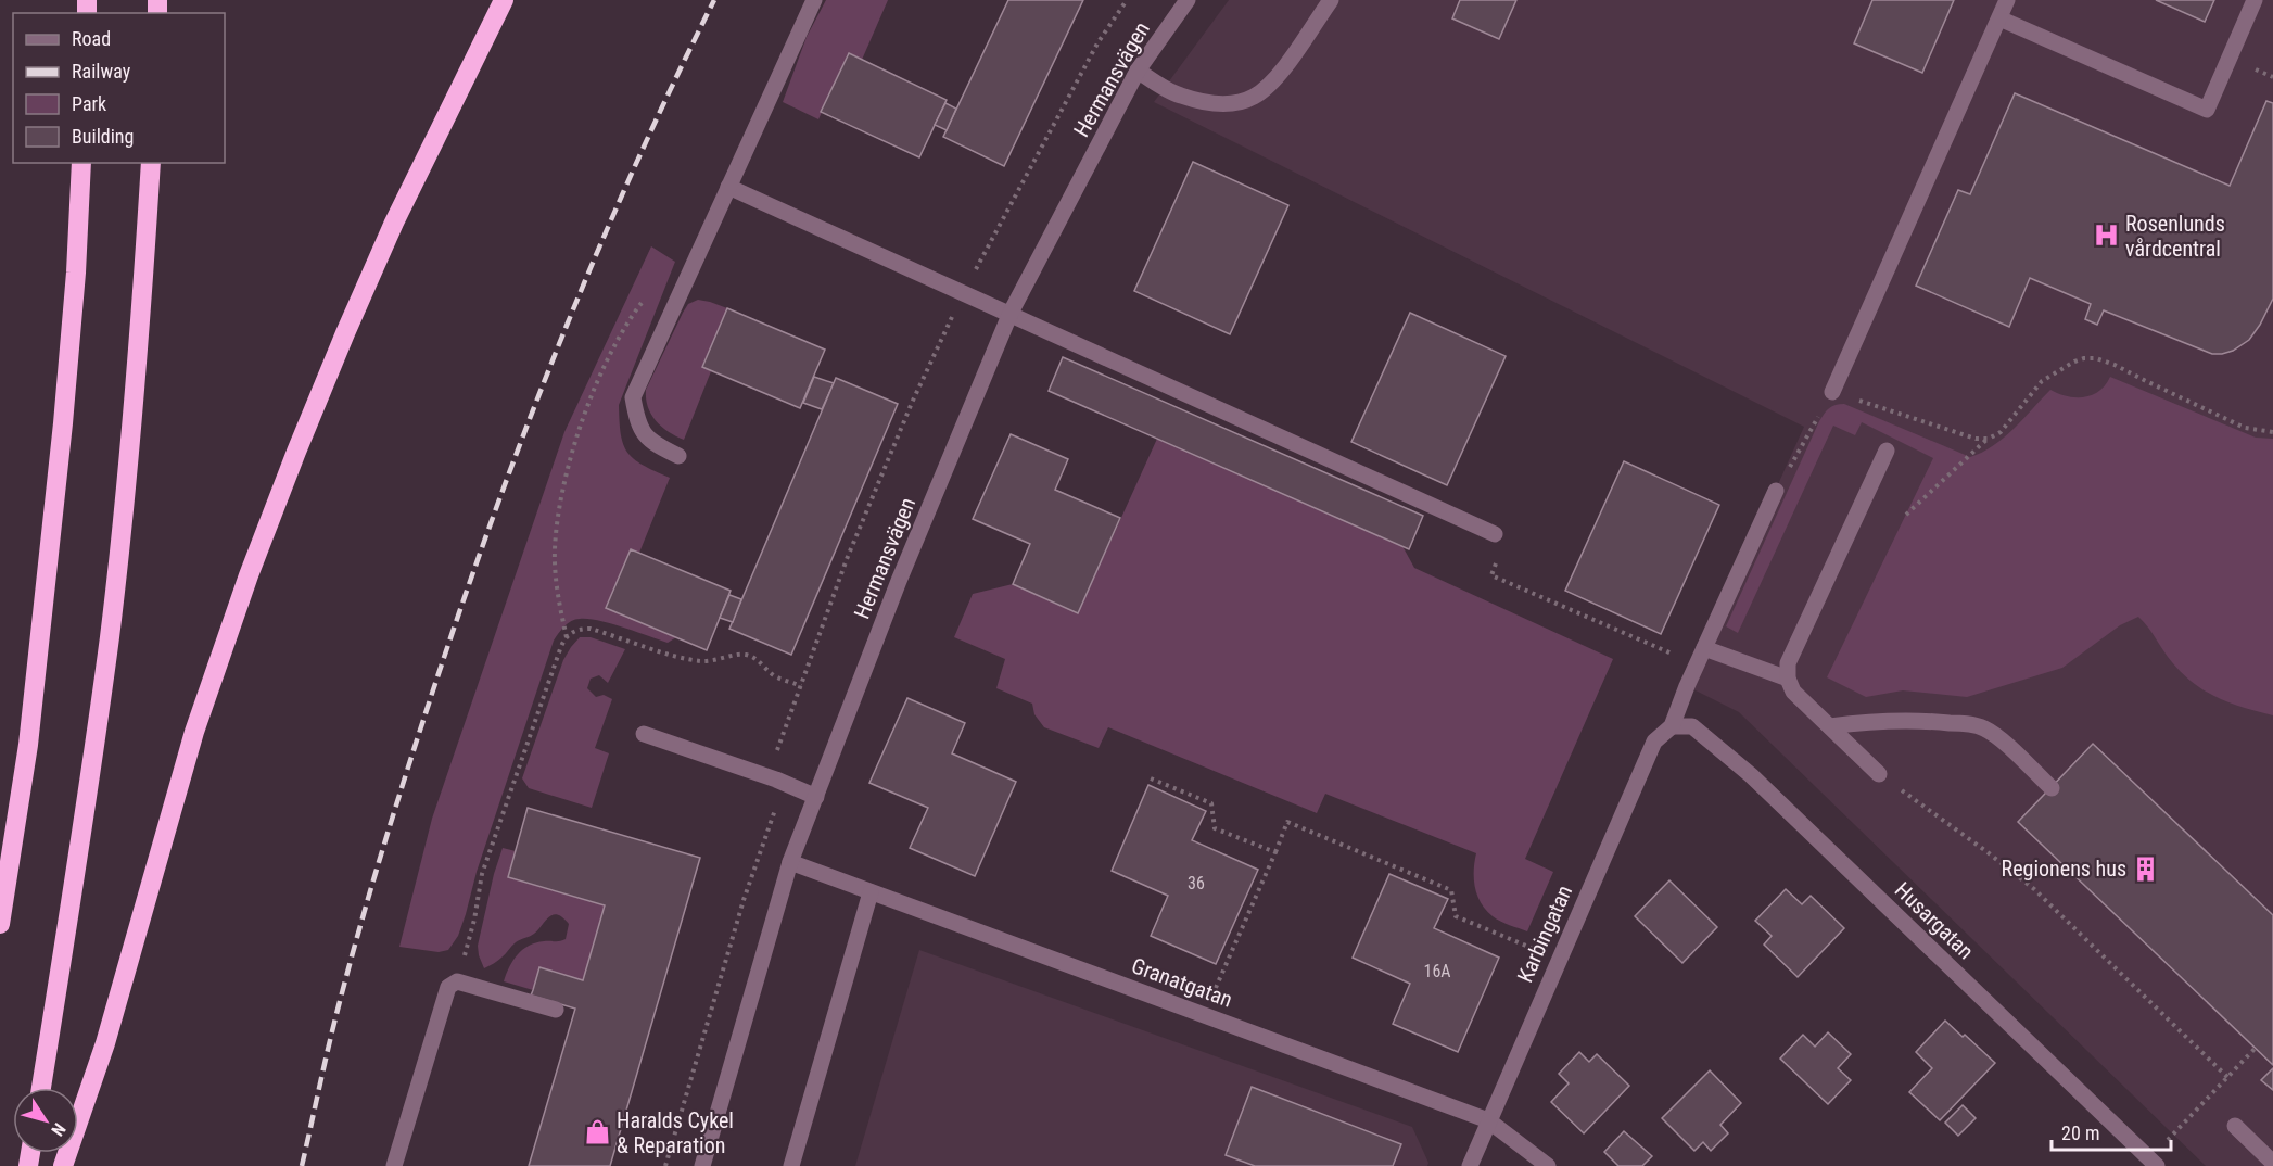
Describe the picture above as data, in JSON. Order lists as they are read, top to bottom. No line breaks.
{"streets":{"street":["Hermansvägen","Husargatan","Karbingatan","Granatgatan"]},"crossings":[["Hermansvägen","Granatgatan"],["Husargatan","Karbingatan"],["Karbingatan","Granatgatan"]],"places":{"hospital":["Rosenlunds vårdcentral"],"building":["Regionens hus"],"shop":["Haralds Cykel & Reparation"]},"house_numbers":["36","16A"],"legend":["Road","Railway","Park","Building"],"scale_bar":"20 m","north":"bottom right"}
